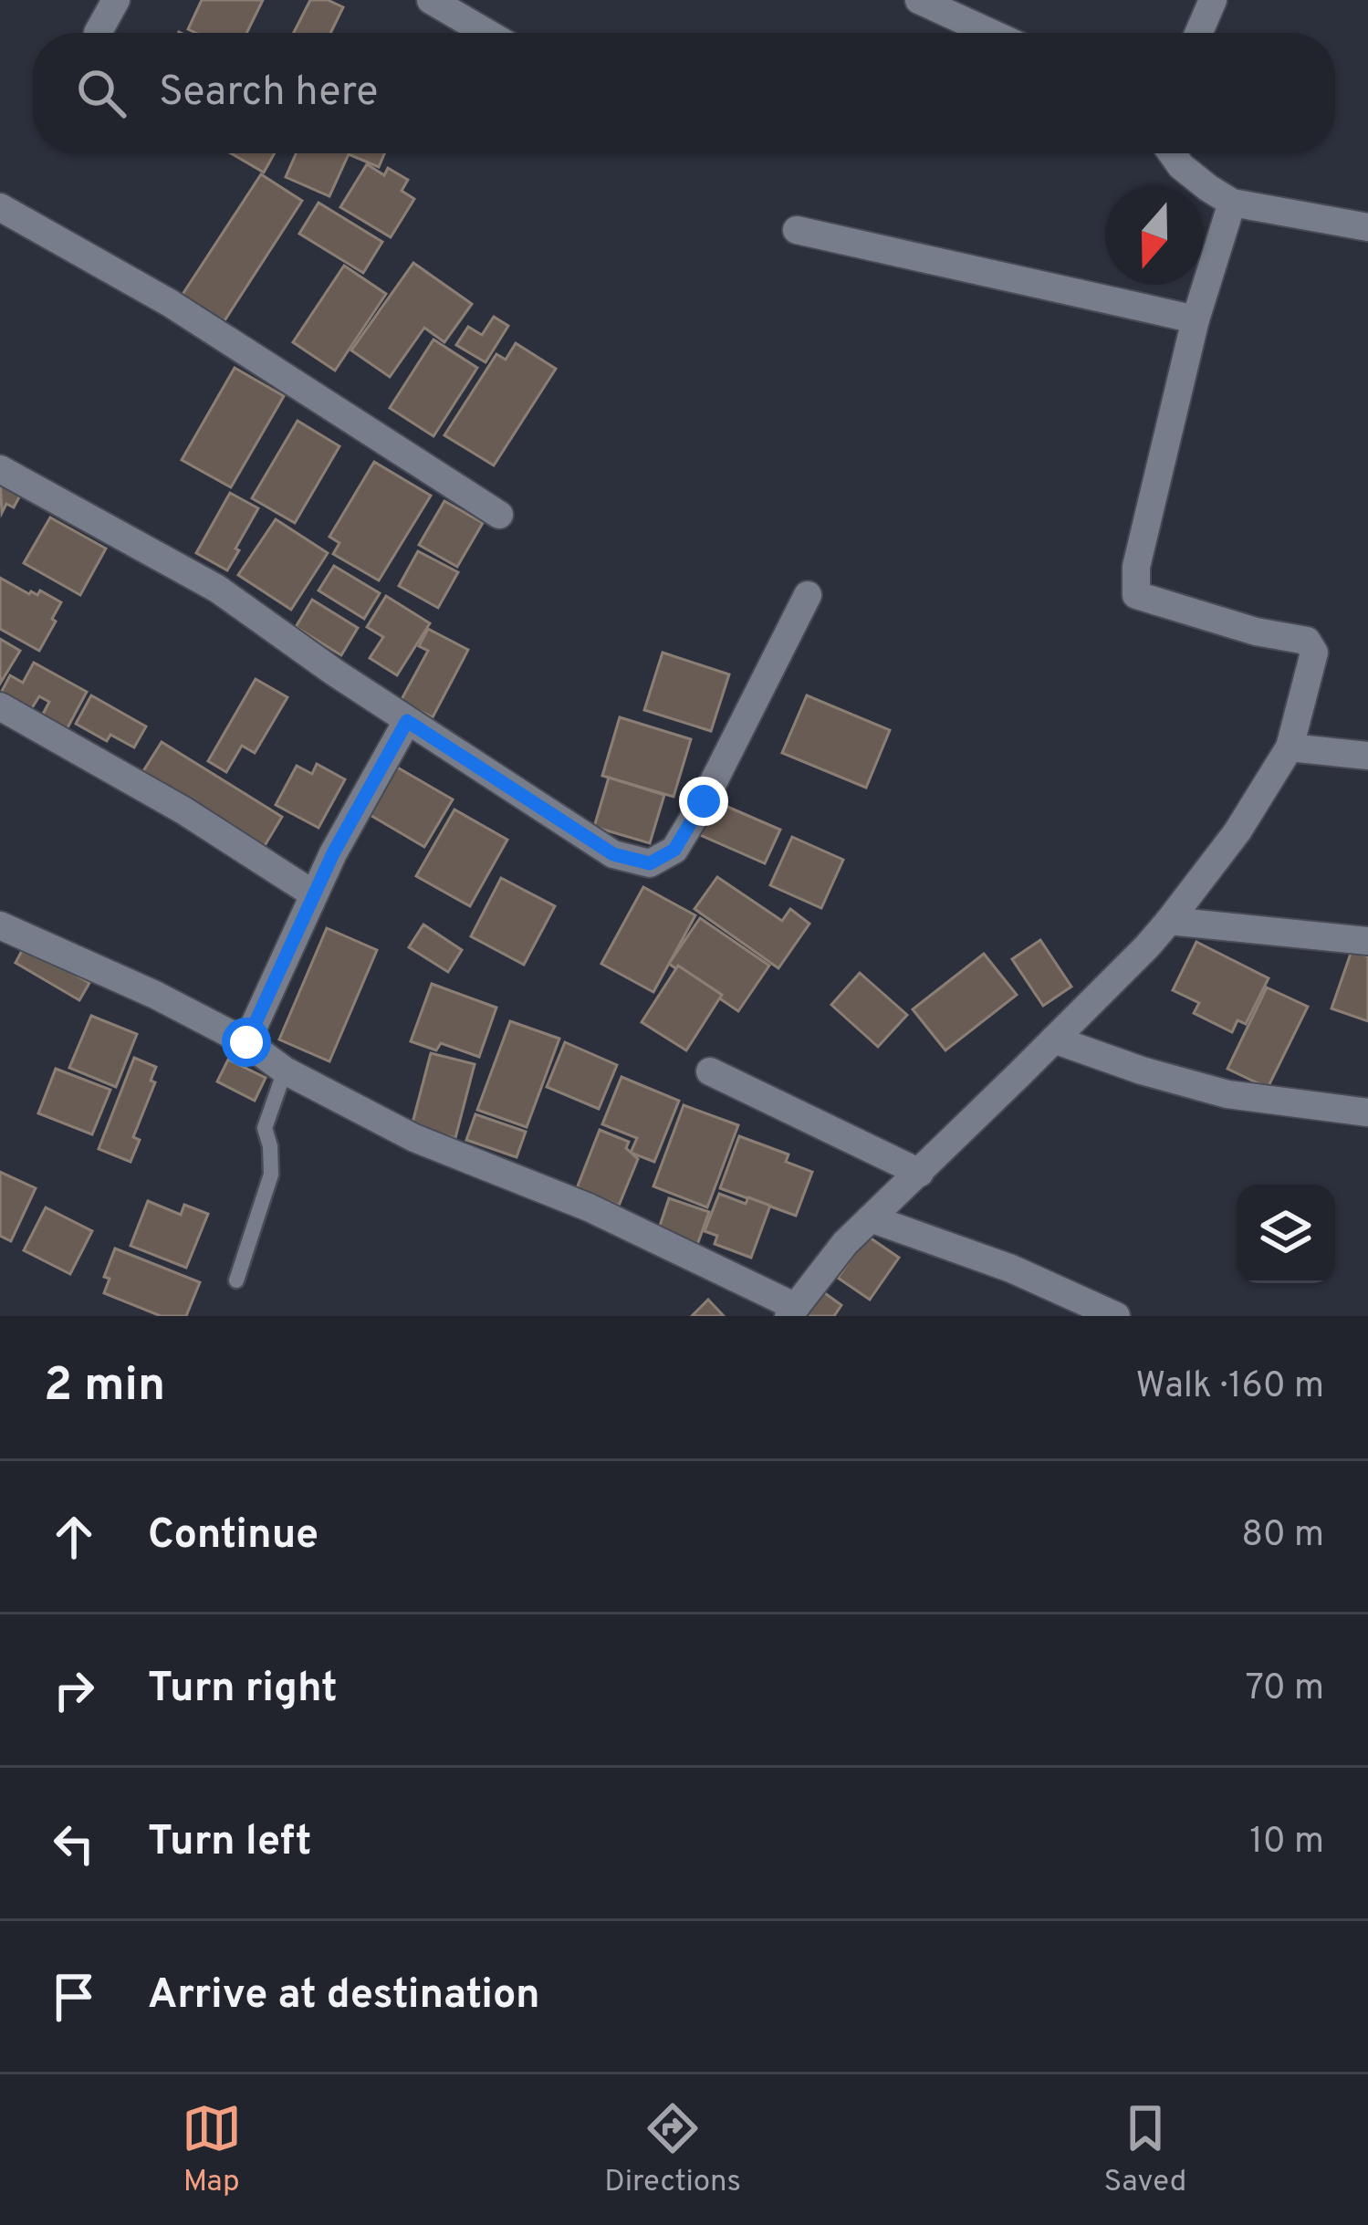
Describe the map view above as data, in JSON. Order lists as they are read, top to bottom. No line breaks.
{"north":"bottom","page":{"search":"Search here","heading":["2 min","Walk · 160 m"],"list":[["Continue","80 m"],["Turn right","70 m"],["Turn left","10 m"],"Arrive at destination"],"nav":["Map","Directions","Saved"]}}
